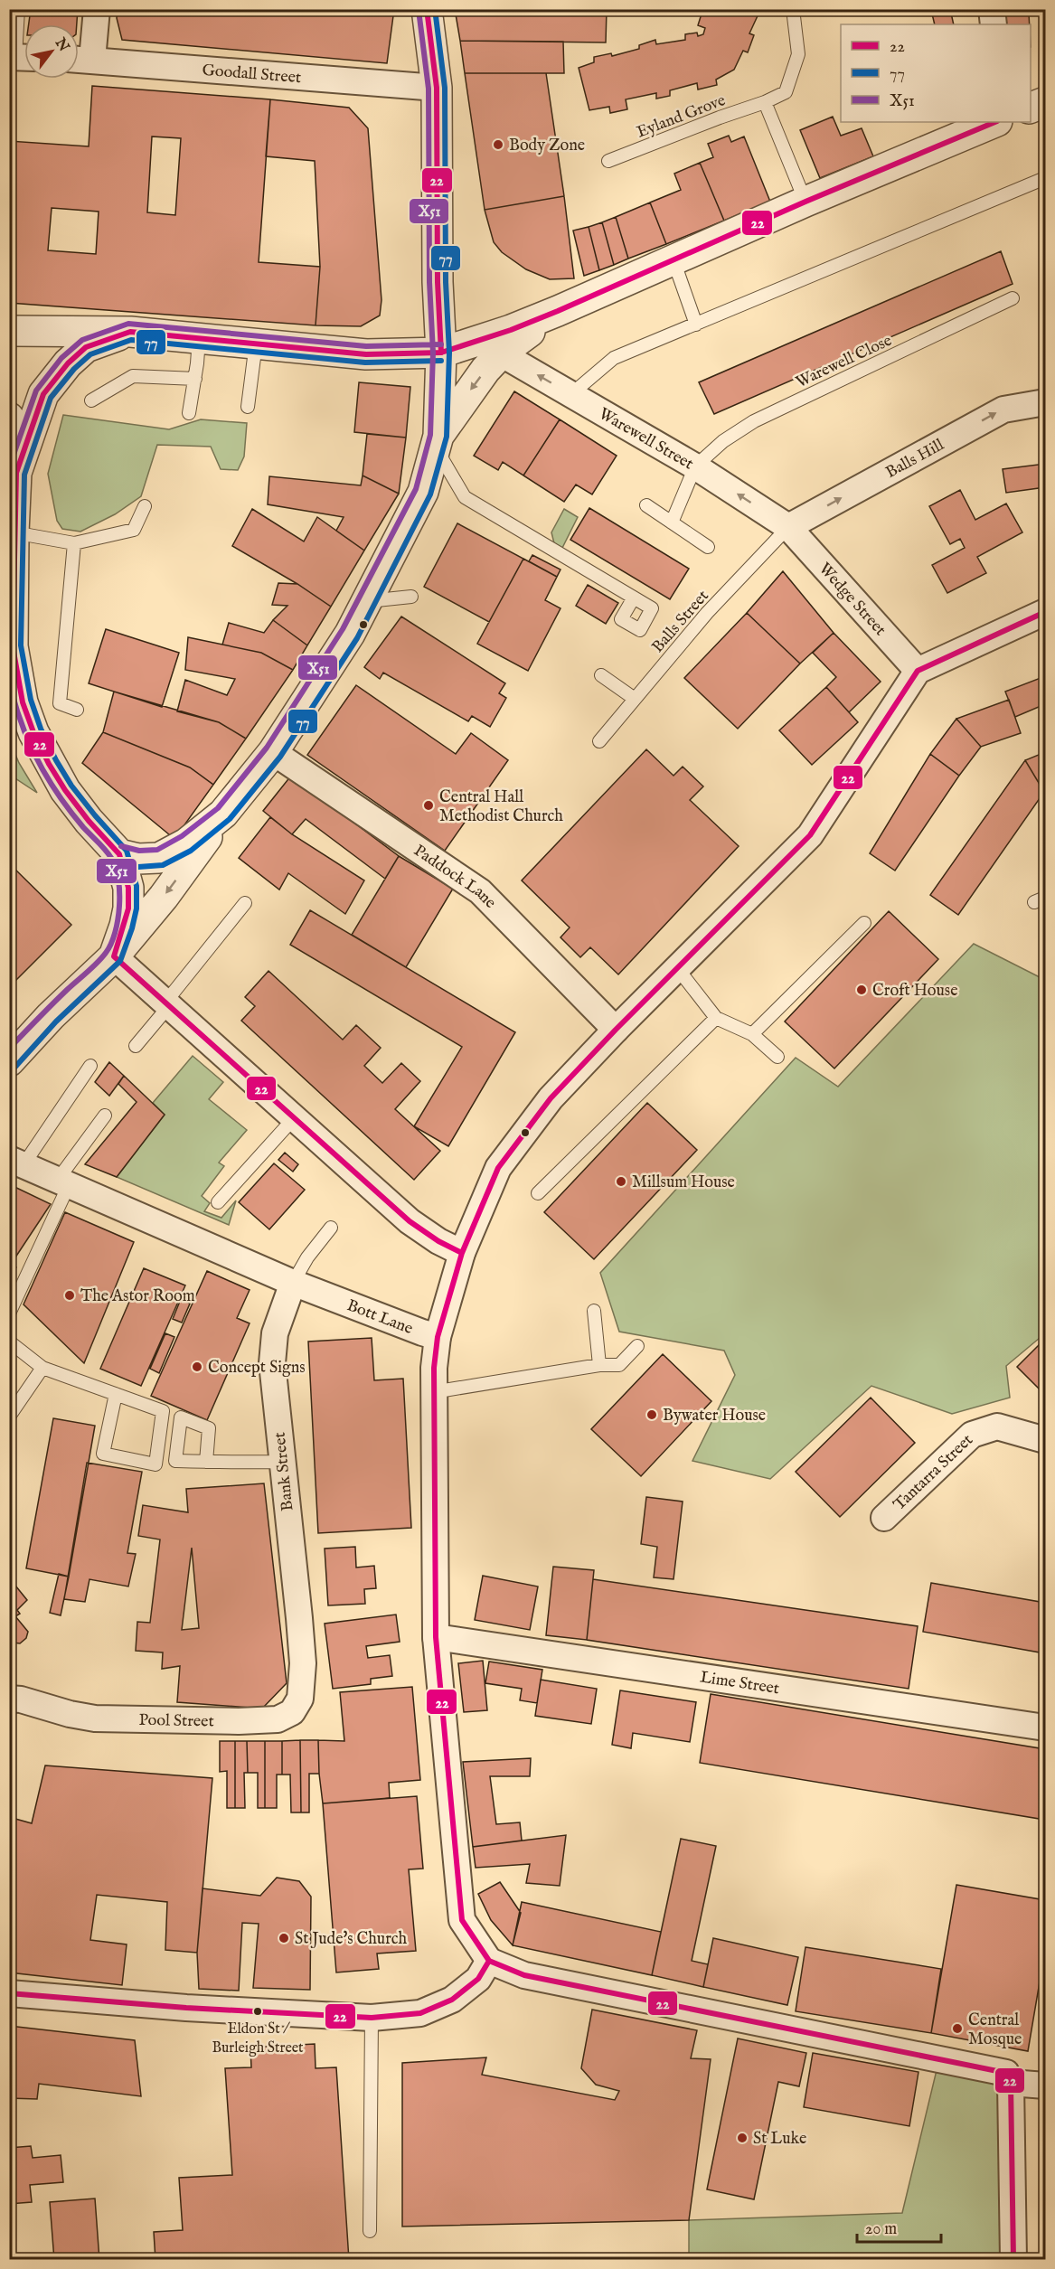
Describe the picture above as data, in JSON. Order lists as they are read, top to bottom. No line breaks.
{"streets":{"street":["Goodall Street","Warewell Street","Balls Hill","Wedge Street","Paddock Lane","Bott Lane","Bank Street","Tantarra Street","Lime Street","Pool Street"],"lane":["Eyland Grove","Warewell Close","Balls Street"]},"crossings":[["Warewell Close","Warewell Street"],["Warewell Street","Balls Hill"],["Warewell Street","Wedge Street"],["Warewell Street","Balls Street"],["Balls Hill","Wedge Street"],["Balls Hill","Balls Street"],["Wedge Street","Balls Street"],["Bott Lane","Bank Street"],["Bank Street","Pool Street"]],"one_way":["Warewell Street"],"places":["Body Zone","Central Hall Methodist Church","Croft House","Millsum House","The Astor Room","Concept Signs","Bywater House","St Jude's Church","Eldon St / Burleigh Street","Central Mosque","St Luke"],"lines":["transit line 22","transit line 77","transit line X51"],"legend":["22","77","X51"],"scale_bar":"20 m","north":"top right"}
